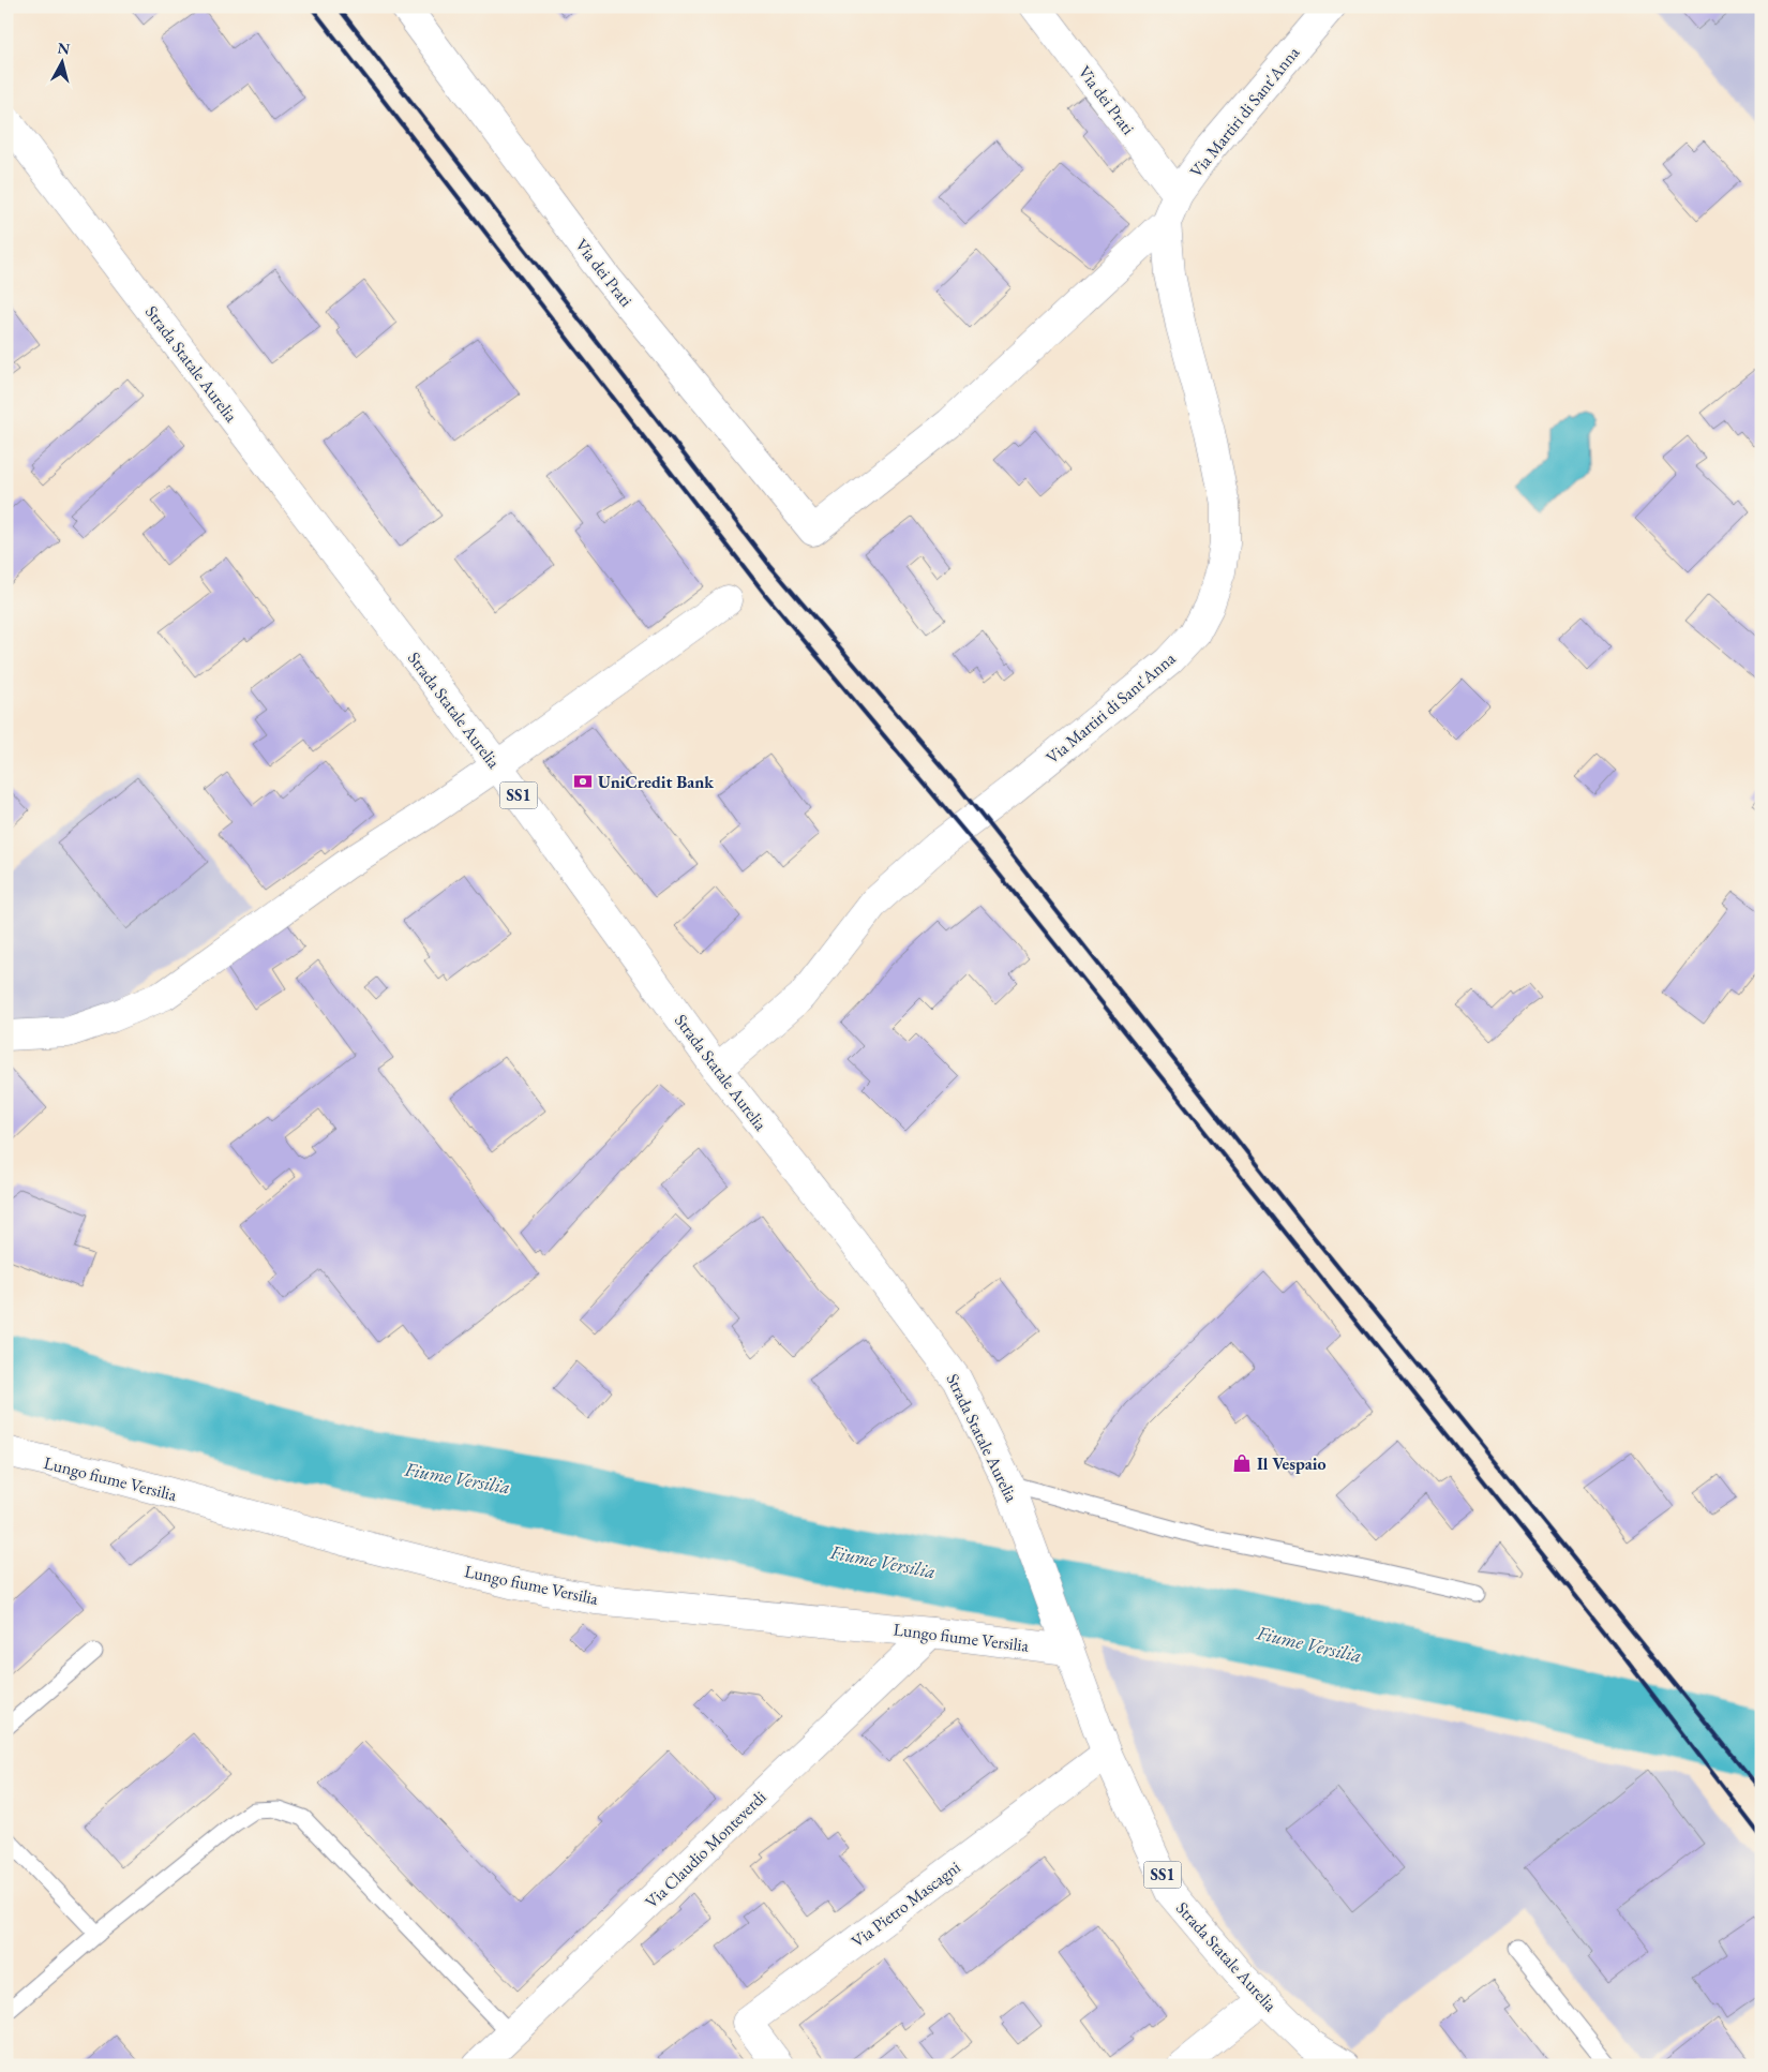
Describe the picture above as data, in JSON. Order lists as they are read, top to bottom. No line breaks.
{"streets":{"street":["Via dei Prati","Via Martiri di Sant'Anna","Strada Statale Aurelia","SS1","Lungo fiume Versilia","Via Claudio Monteverdi","Via Pietro Mascagni"]},"crossings":[["Via dei Prati","Via Martiri di Sant'Anna"],["Via Martiri di Sant'Anna","Strada Statale Aurelia"],["Strada Statale Aurelia","Lungo fiume Versilia"],["Strada Statale Aurelia","Via Pietro Mascagni"],["Lungo fiume Versilia","Via Claudio Monteverdi"]],"water":["Fiume Versilia"],"places":{"bank":["UniCredit Bank"],"shop":["Il Vespaio"]},"north":"top"}
